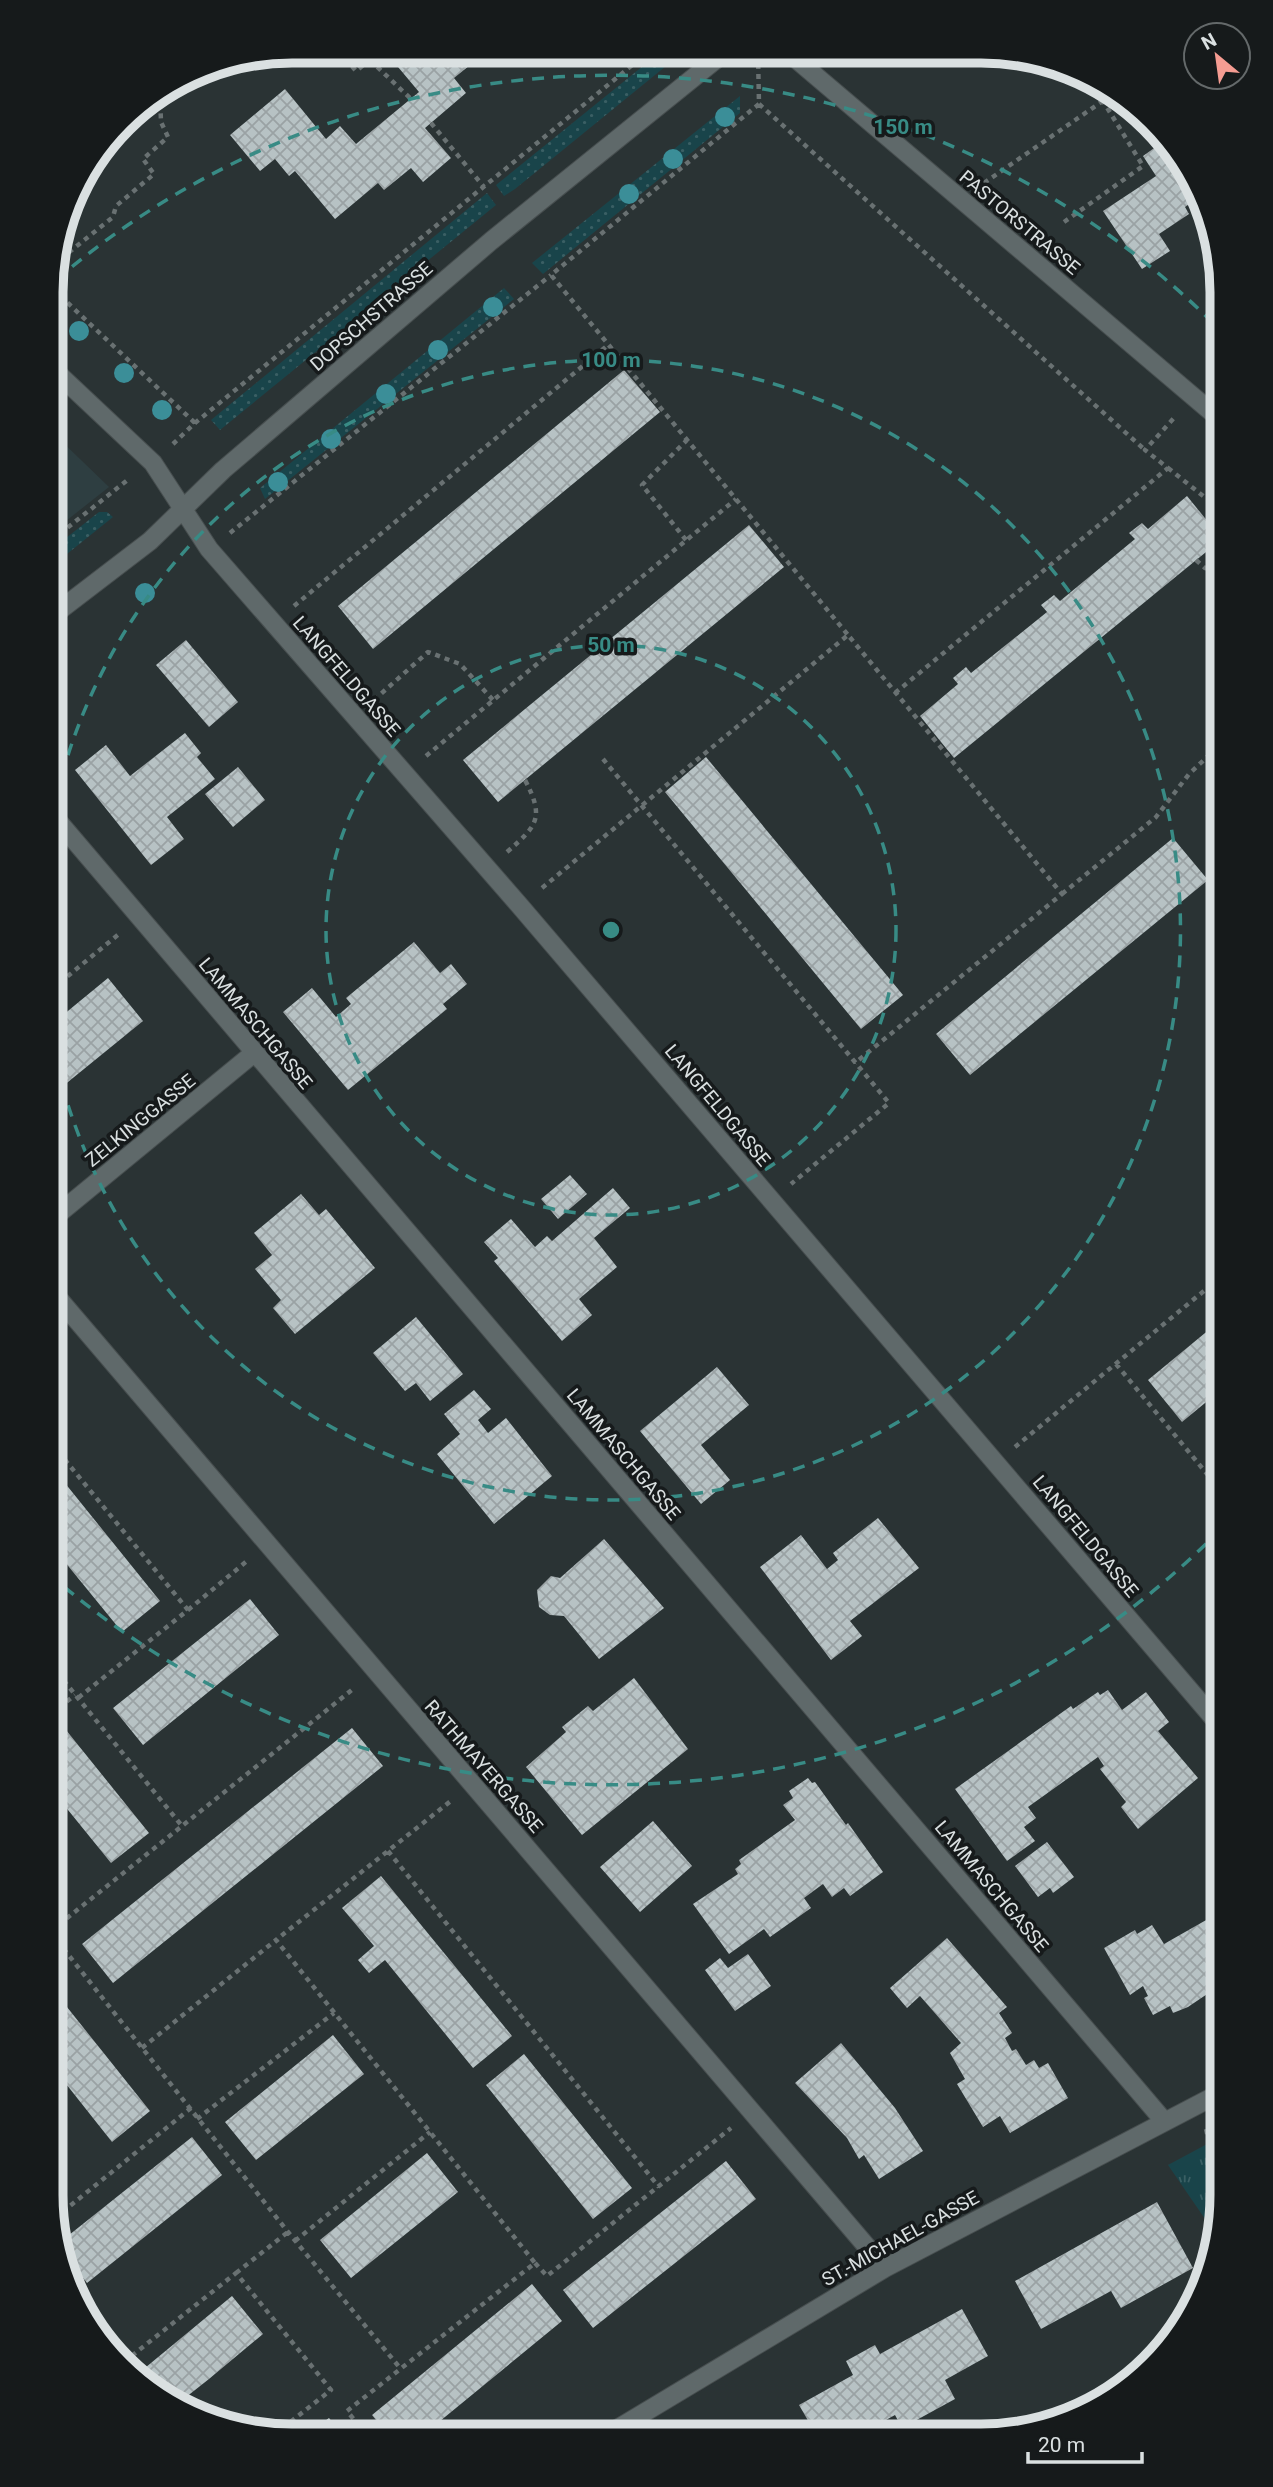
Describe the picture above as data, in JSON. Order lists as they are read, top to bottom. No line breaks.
{"streets":{"street":["PASTORSTRASSE","DOPSCHSTRASSE","LANGFELDGASSE","LAMMASCHGASSE","ZELKINGGASSE","RATHMAYERGASSE","ST.-MICHAEL-GASSE"]},"crossings":[["DOPSCHSTRASSE","LANGFELDGASSE"],["LAMMASCHGASSE","ZELKINGGASSE"],["LAMMASCHGASSE","ST.-MICHAEL-GASSE"],["RATHMAYERGASSE","ST.-MICHAEL-GASSE"]],"scale_bar":"20 m","north":"top left","rings":["150 m","100 m","50 m"]}
